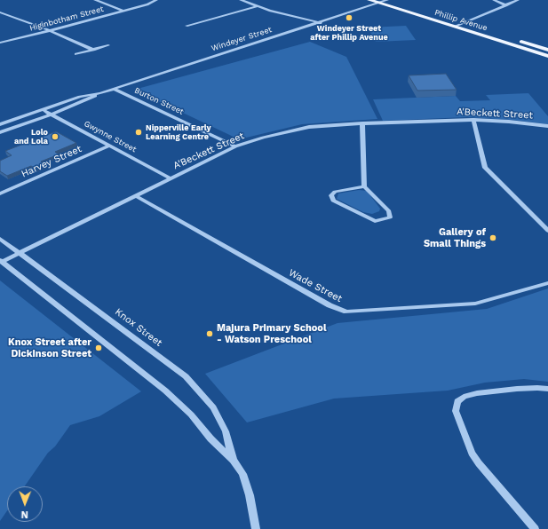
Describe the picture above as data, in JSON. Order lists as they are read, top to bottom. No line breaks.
{"streets":{"main road":["Phillip Avenue"],"street":["Higinbotham Street","Windeyer Street","Burton Street","A'Beckett Street","Gwynne Street","Harvey Street","Wade Street","Knox Street"]},"crossings":[["Phillip Avenue","Windeyer Street"],["Windeyer Street","Burton Street"],["Windeyer Street","Gwynne Street"],["Burton Street","A'Beckett Street"],["A'Beckett Street","Gwynne Street"],["A'Beckett Street","Wade Street"],["A'Beckett Street","Knox Street"],["Gwynne Street","Harvey Street"]],"places":["Windeyer Street after Phillip Avenue","Nipperville Early Learning Centre","Lolo and Lola","Gallery of Small Things","Majura Primary School - Watson Preschool","Knox Street after Dickinson Street"],"north":"bottom"}
